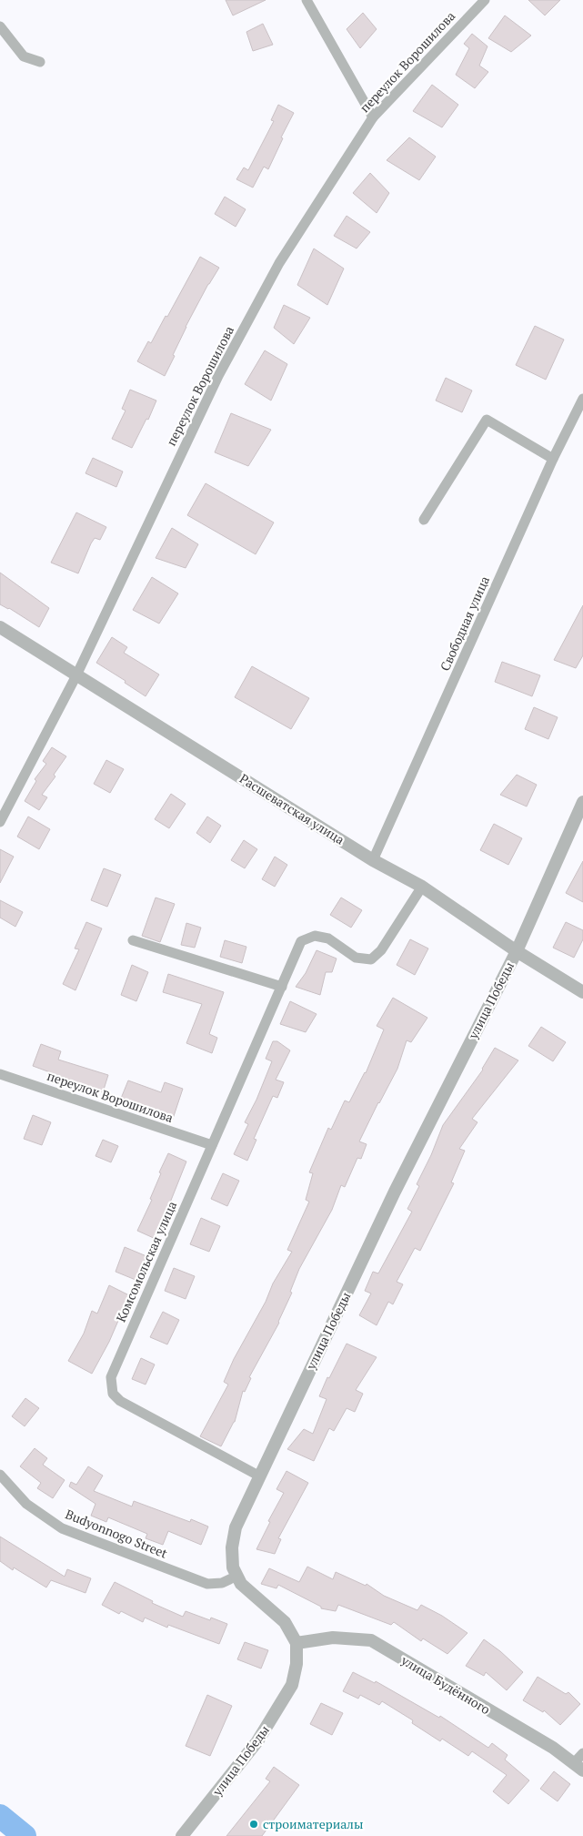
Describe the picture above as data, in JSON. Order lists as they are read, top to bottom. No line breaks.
{"streets":{"street":["переулок Ворошилова","Свободная улица","Расшеватская улица","улица Победы","Комсомольская улица","Budyonnogo Street","улица Будённого"]},"crossings":[["переулок Ворошилова","Расшеватская улица"],["переулок Ворошилова","Комсомольская улица"],["Свободная улица","Расшеватская улица"],["Расшеватская улица","улица Победы"],["Расшеватская улица","Комсомольская улица"],["улица Победы","Комсомольская улица"],["улица Победы","Budyonnogo Street"],["улица Победы","улица Будённого"]],"places":["строиматериалы"]}
